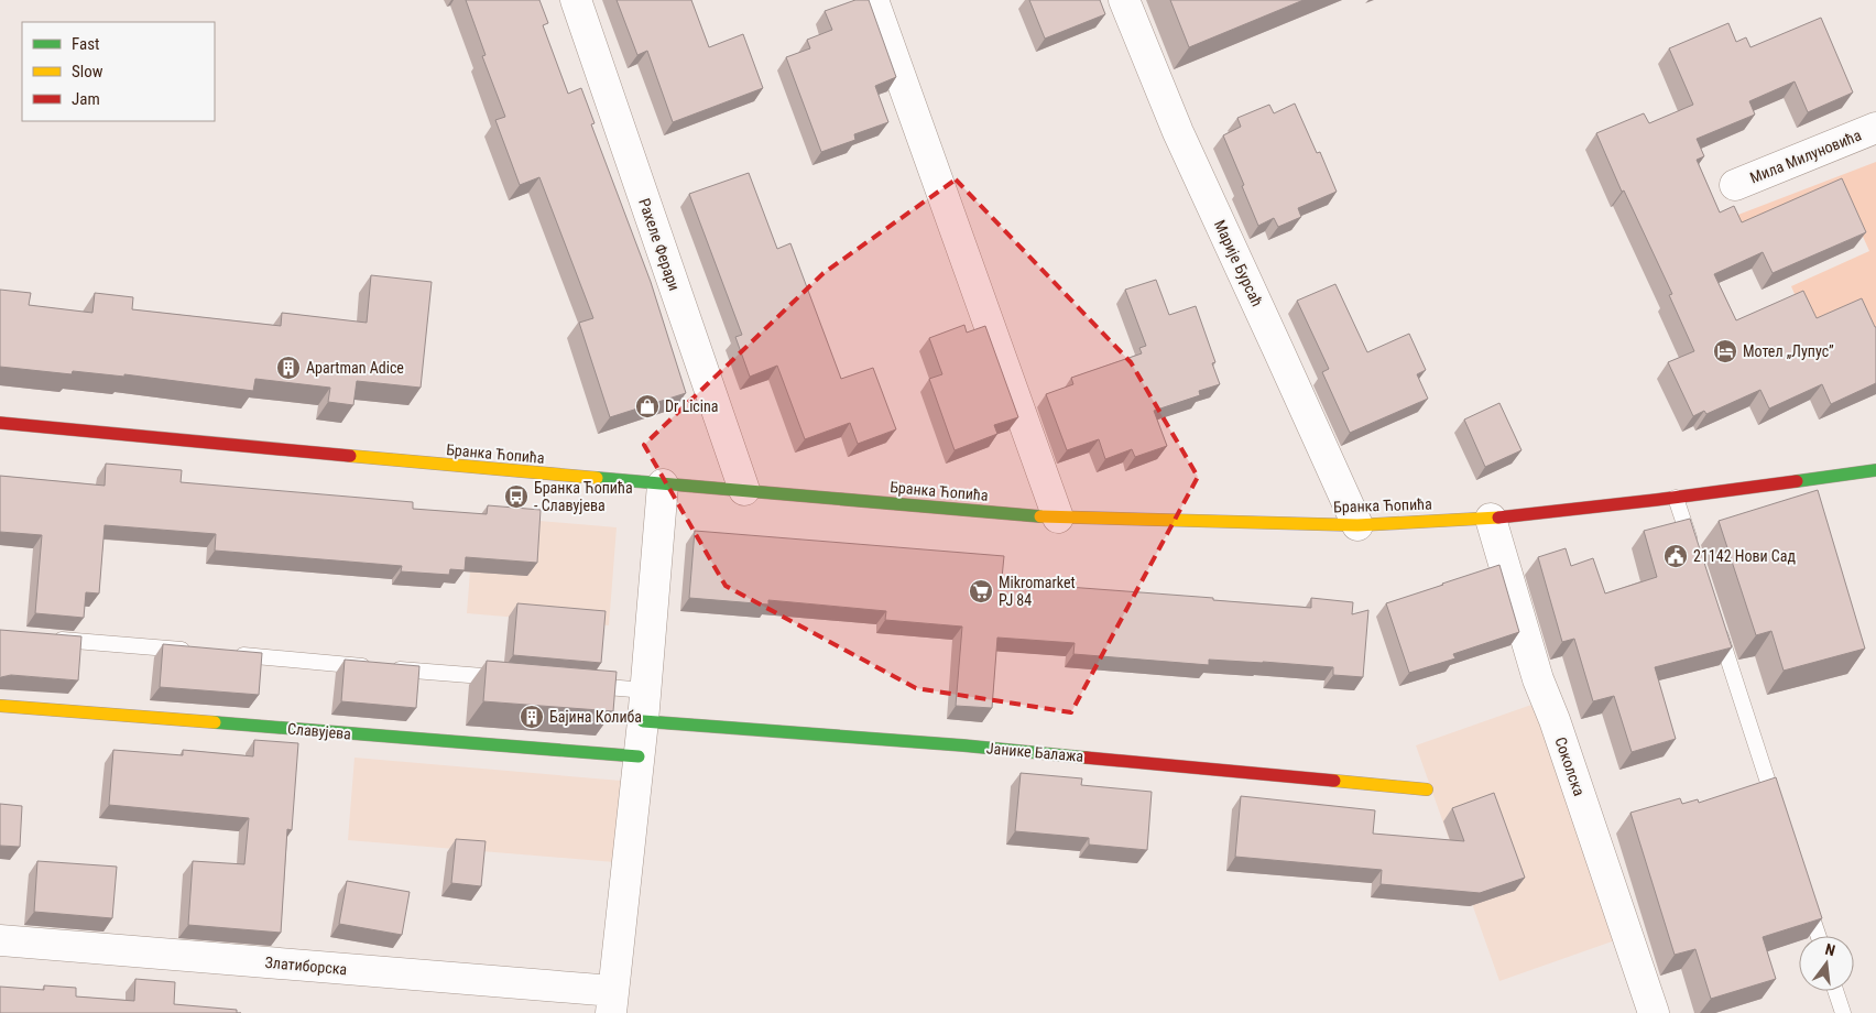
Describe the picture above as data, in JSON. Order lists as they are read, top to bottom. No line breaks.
{"streets":{"street":["Мила Милуновића","Рахеле Ферари","Марије Бурсаћ","Бранка Ћопића","Славујева","Јанике Балажа","Соколска","Златиборска"]},"crossings":[["Рахеле Ферари","Бранка Ћопића"],["Марије Бурсаћ","Бранка Ћопића"],["Бранка Ћопића","Соколска"]],"places":{"hotel":["Мотел „Лупус”"],"building":["Apartman Adice","Бајина Колиба"],"shop":["Dr Licina"],"bus stop":["Бранка Ћопића - Славујева"],"public building":["21142 Нови Сад"],"supermarket":["Mikromarket PJ 84"]},"legend":["Fast","Slow","Jam"],"north":"top"}
